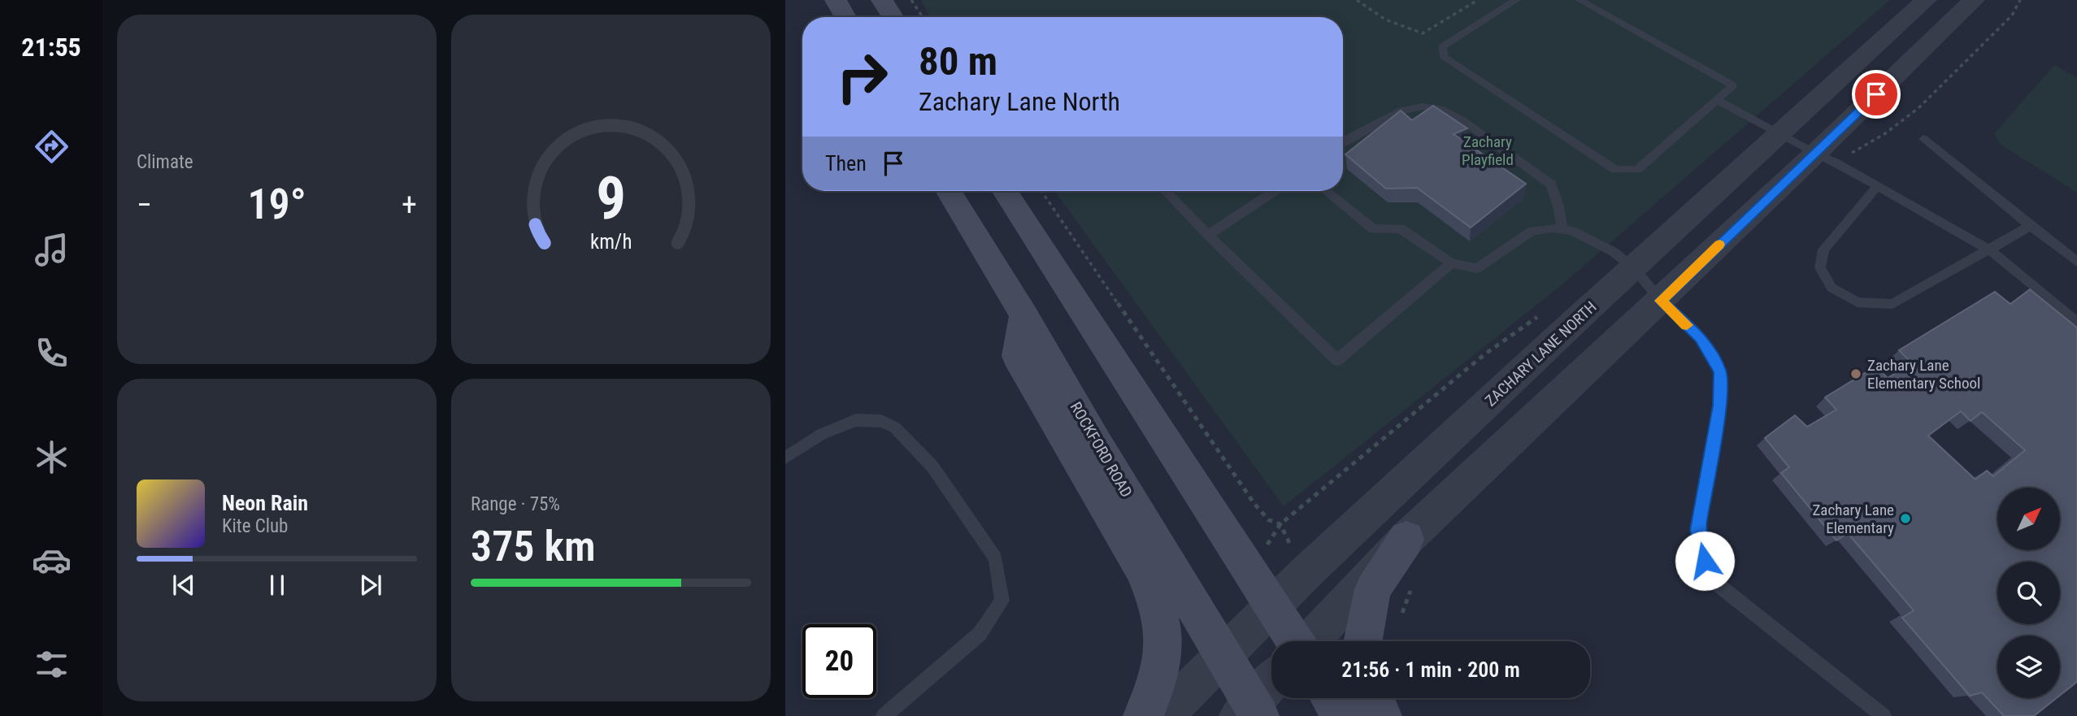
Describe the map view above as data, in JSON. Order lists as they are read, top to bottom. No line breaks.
{"streets":{"main road":["ROCKFORD ROAD"],"street":["ZACHARY LANE NORTH"]},"crossings":[["ZACHARY LANE NORTH","ROCKFORD ROAD"]],"parks":["Zachary Playfield"],"places":["Zachary Lane Elementary School","Zachary Lane Elementary"],"north":"top right","page":{"tabs":"21:55","tile":["Climate",["Range · 75%","375 km"]],"turn":["80 m","Zachary Lane North"],"then":"Then","heat":["−","19°","+"],"song":["Neon Rain","Kite Club"],"limit":"20","trip":"21:56 · 1 min · 200 m","gauge":["9","km/h"]}}
